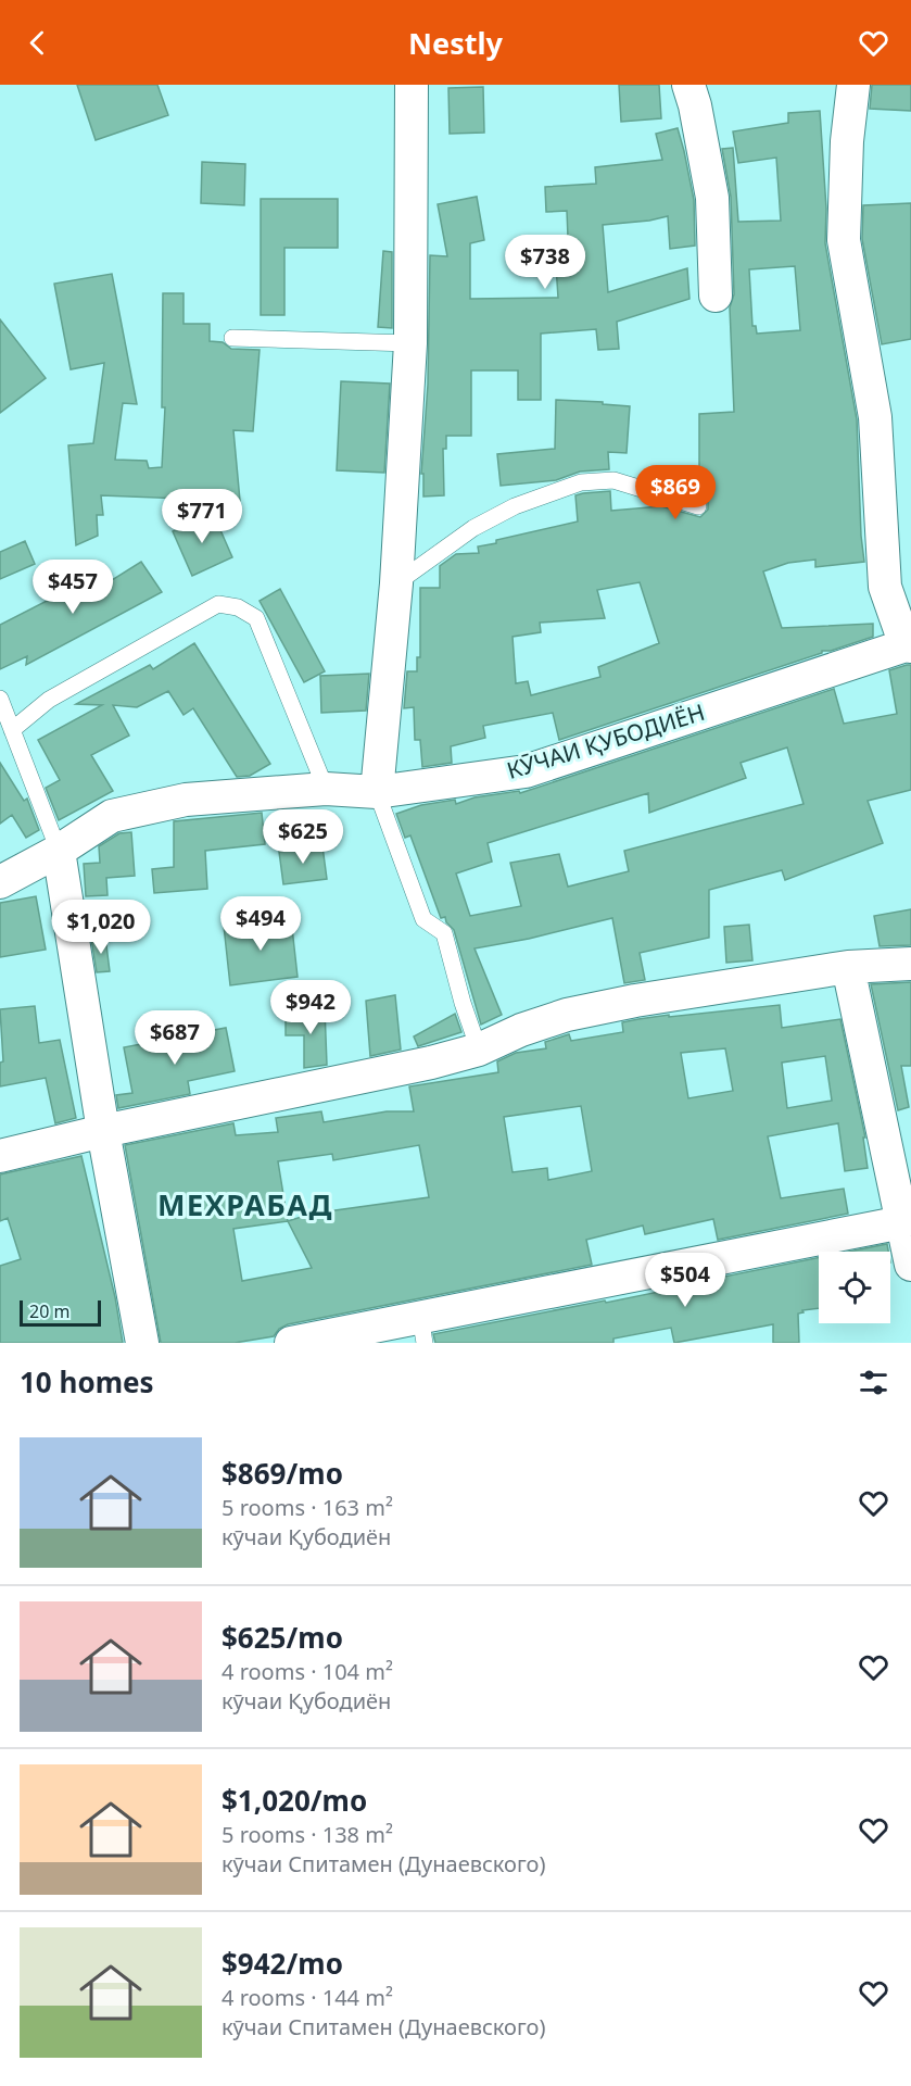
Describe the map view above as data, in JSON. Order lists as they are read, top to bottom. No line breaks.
{"streets":{"street":["КӮЧАИ ҚУБОДИЁН"]},"districts":["МЕХРАБАД"],"scale_bar":"20 m","page":{"header":"Nestly","price":["$738","$869","$771","$457","$625","$494","$1,020","$942","$687","$504"],"scale":"20 m","heading":"10 homes","list":[{"name":"$869/mo","note":"5 rooms · 163 m² · кӯчаи Қубодиён"},{"name":"$625/mo","note":"4 rooms · 104 m² · кӯчаи Қубодиён"},{"name":"$1,020/mo","note":"5 rooms · 138 m² · кӯчаи Спитамен (Дунаевского)"},{"name":"$942/mo","note":"4 rooms · 144 m² · кӯчаи Спитамен (Дунаевского)"}]}}
